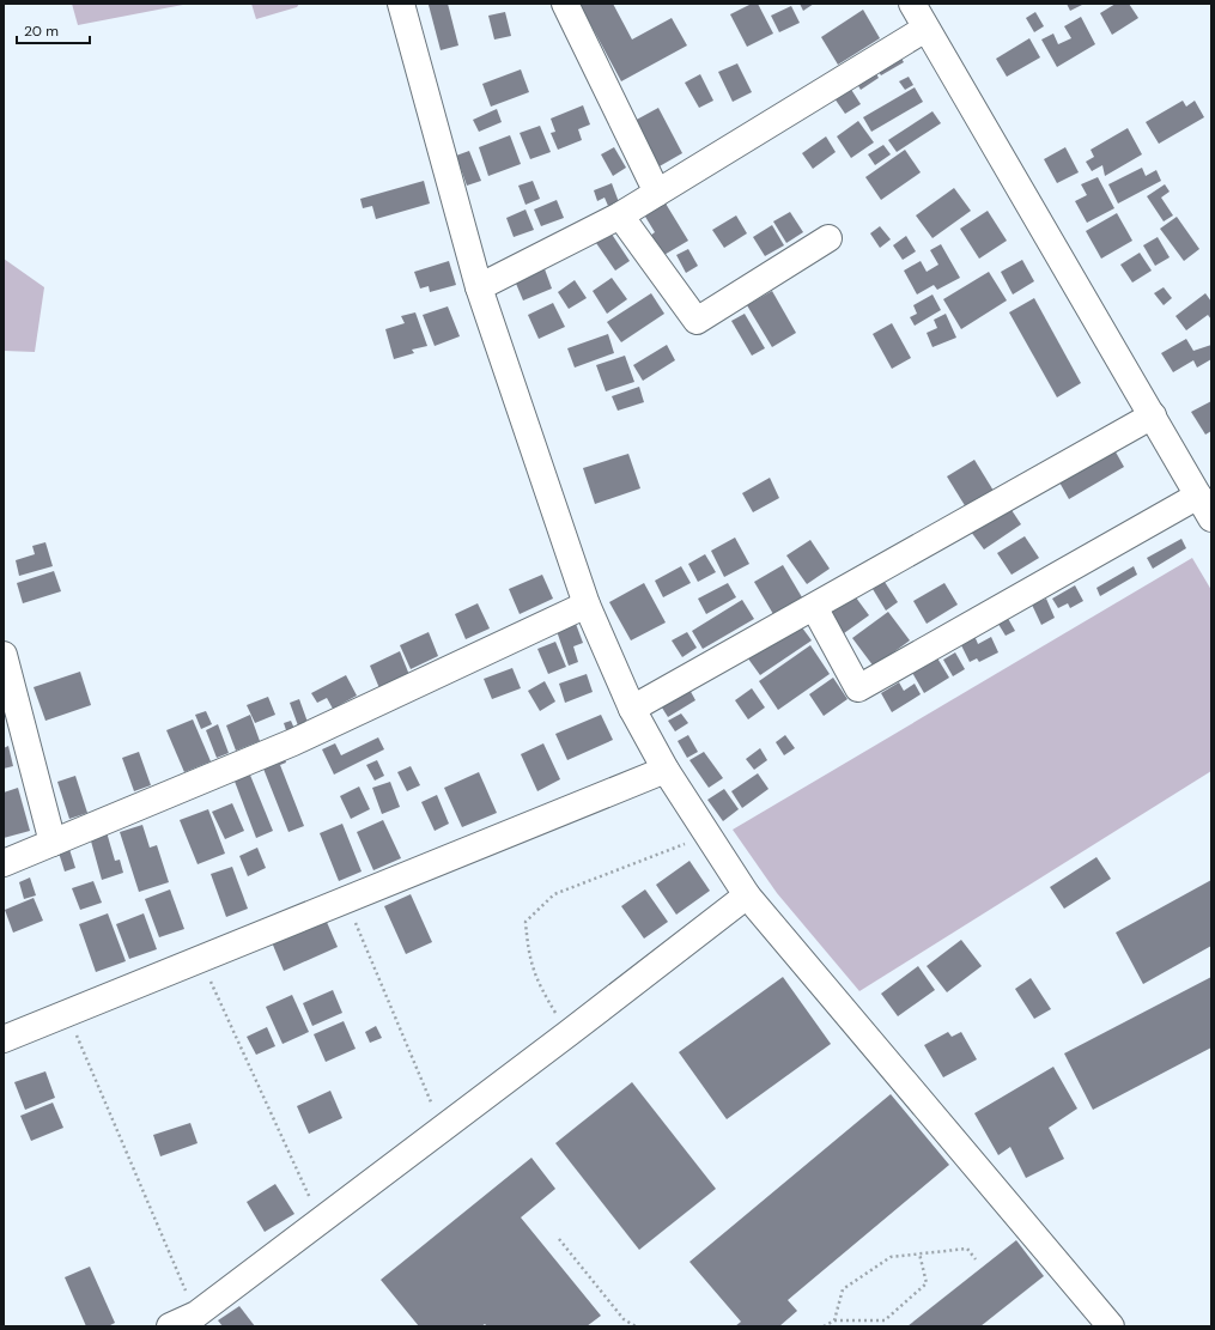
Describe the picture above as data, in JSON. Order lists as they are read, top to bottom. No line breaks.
{"scale_bar":"20 m"}
